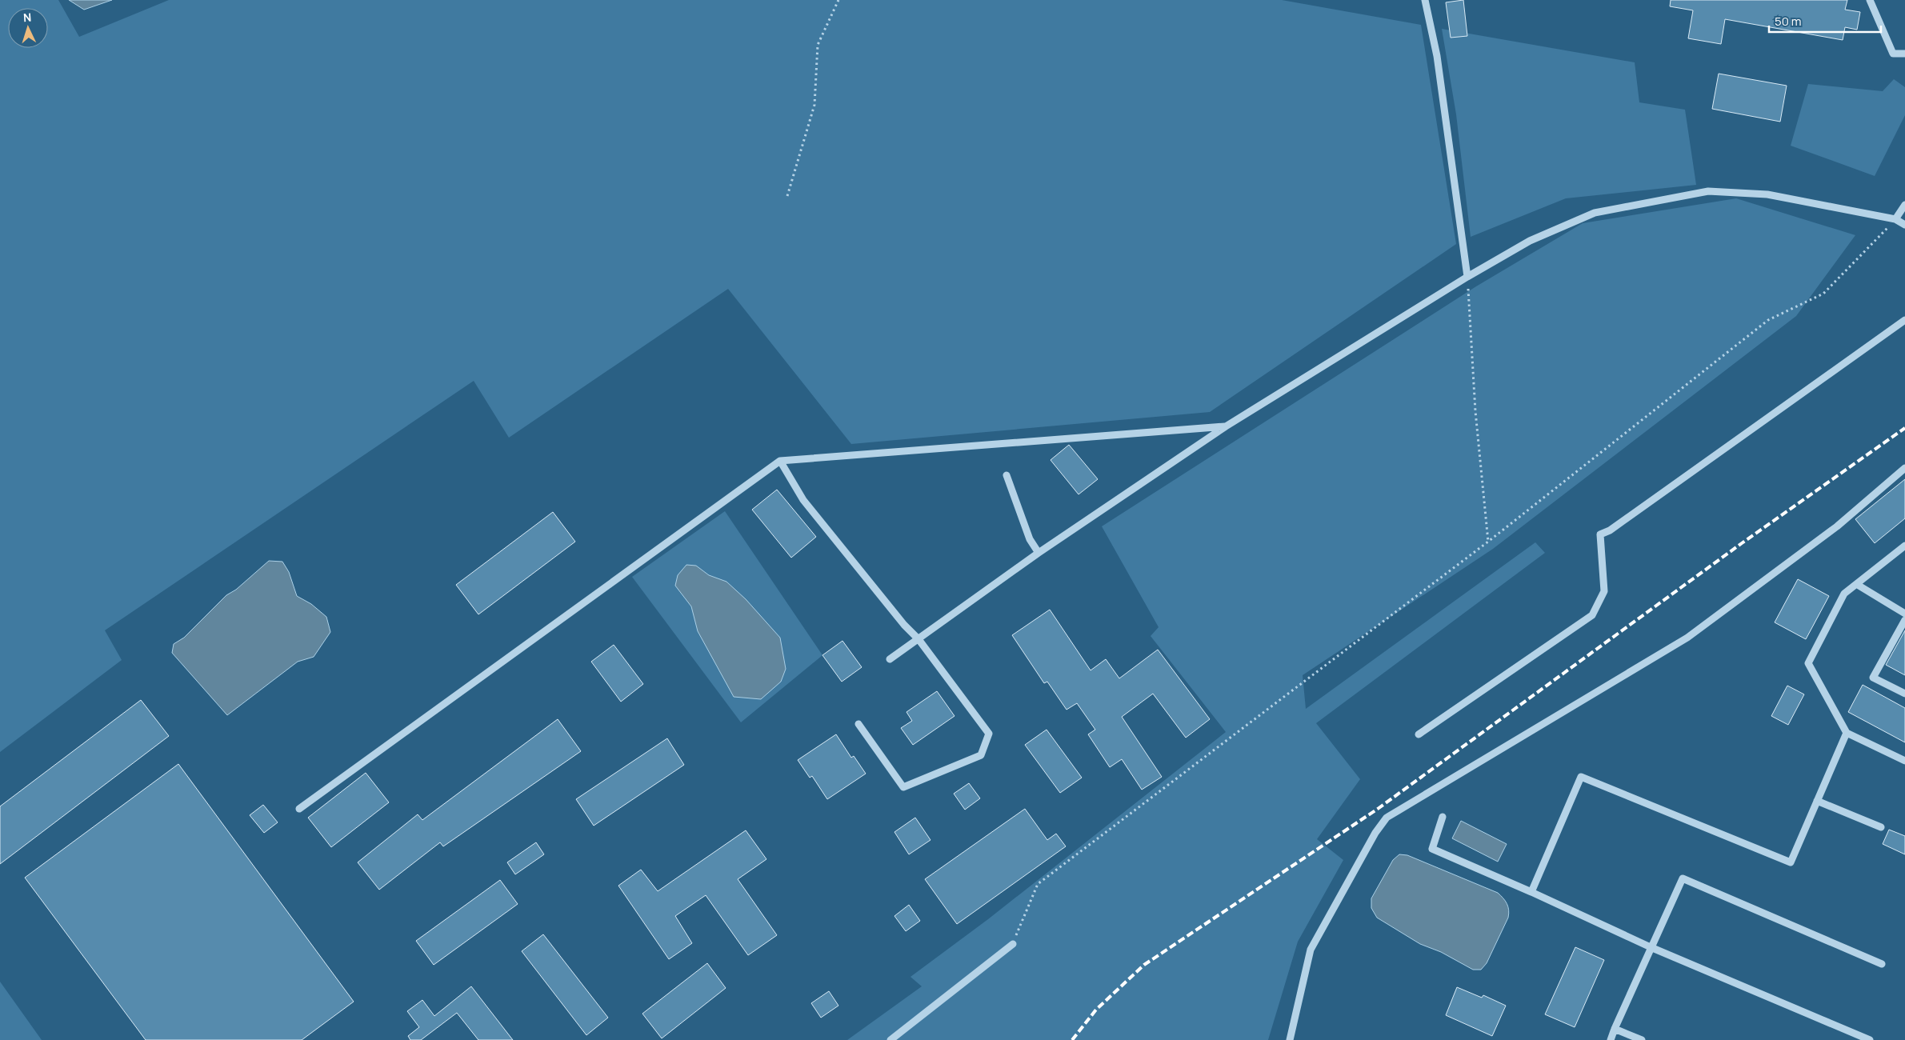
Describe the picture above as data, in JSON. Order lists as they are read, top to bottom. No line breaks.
{"scale_bar":"50 m","north":"top"}
